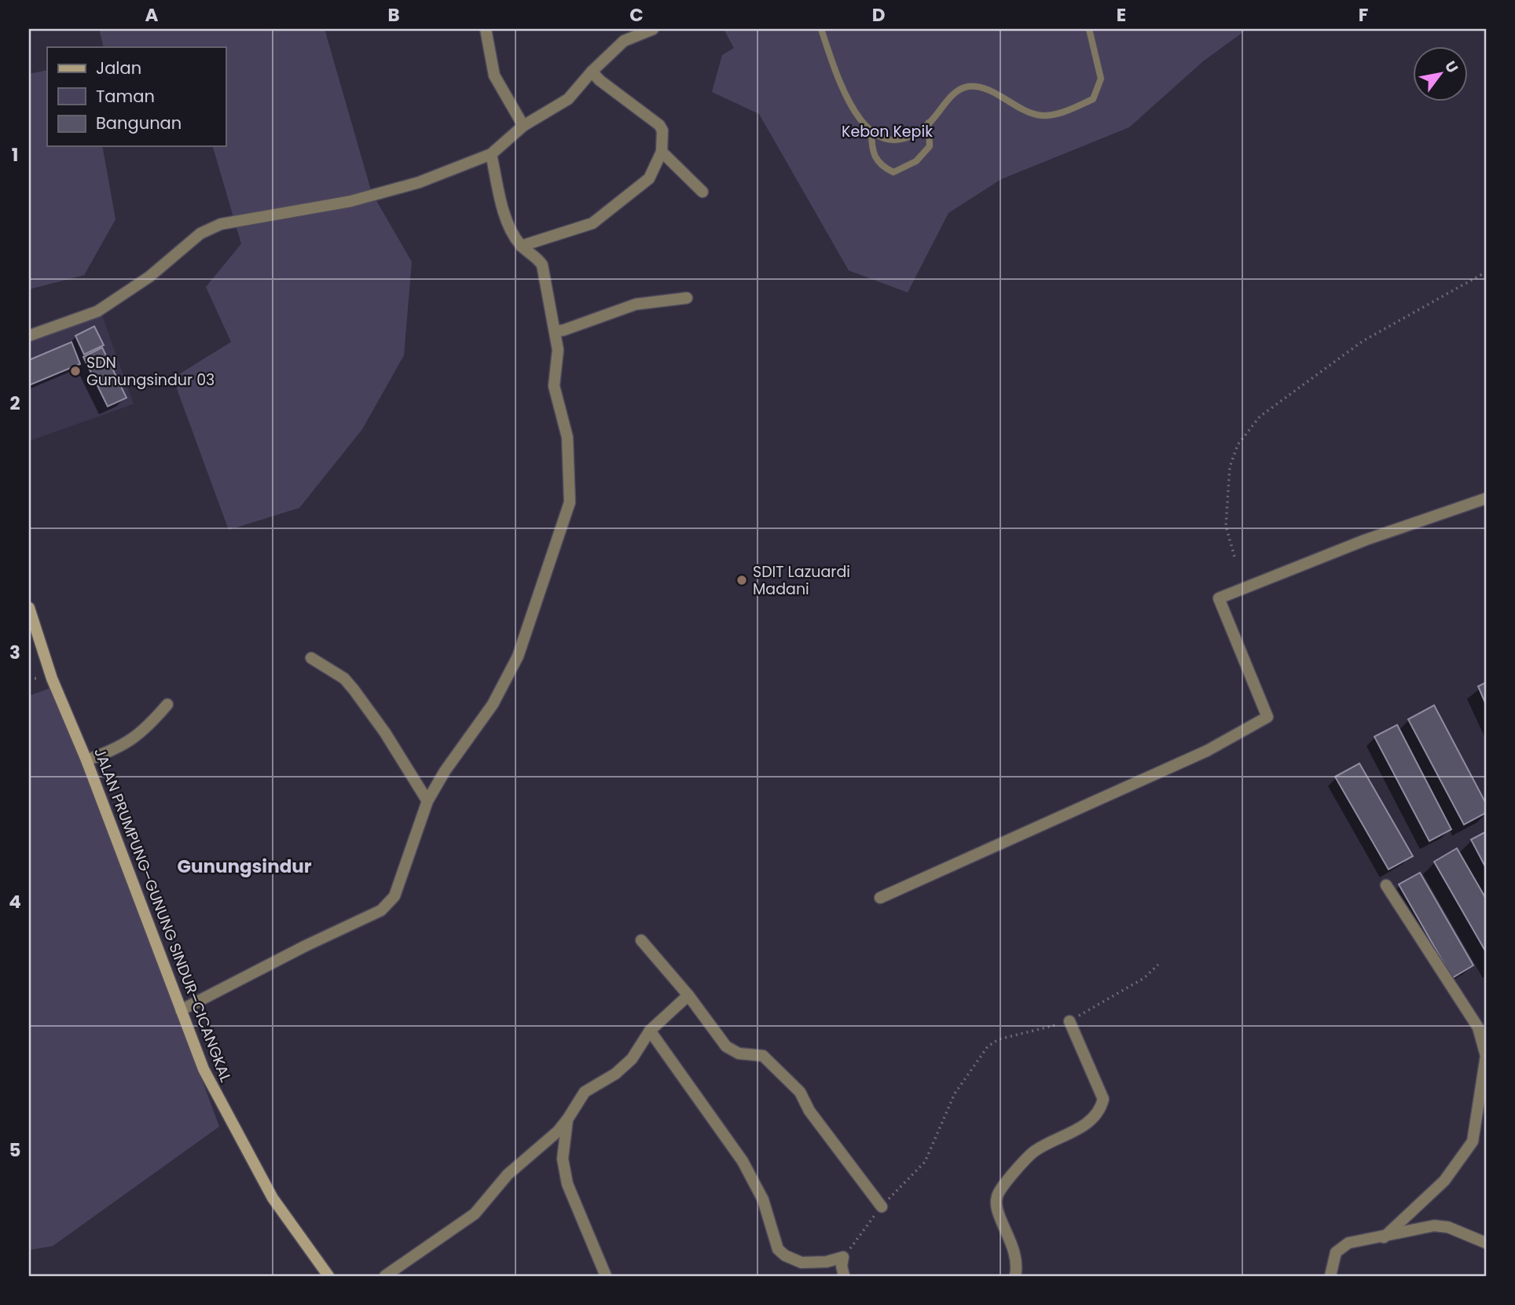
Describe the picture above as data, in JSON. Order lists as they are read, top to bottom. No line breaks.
{"streets":{"main road":["JALAN PRUMPUNG–GUNUNG SINDUR–CICANGKAL"]},"districts":["Gunungsindur"],"parks":["Kebon Kepik"],"places":["SDN Gunungsindur 03","SDIT Lazuardi Madani"],"legend":["Jalan","Taman","Bangunan"],"north":"top right","grid":{"columns":["A","B","C","D","E","F"],"rows":["1","2","3","4","5"]}}
